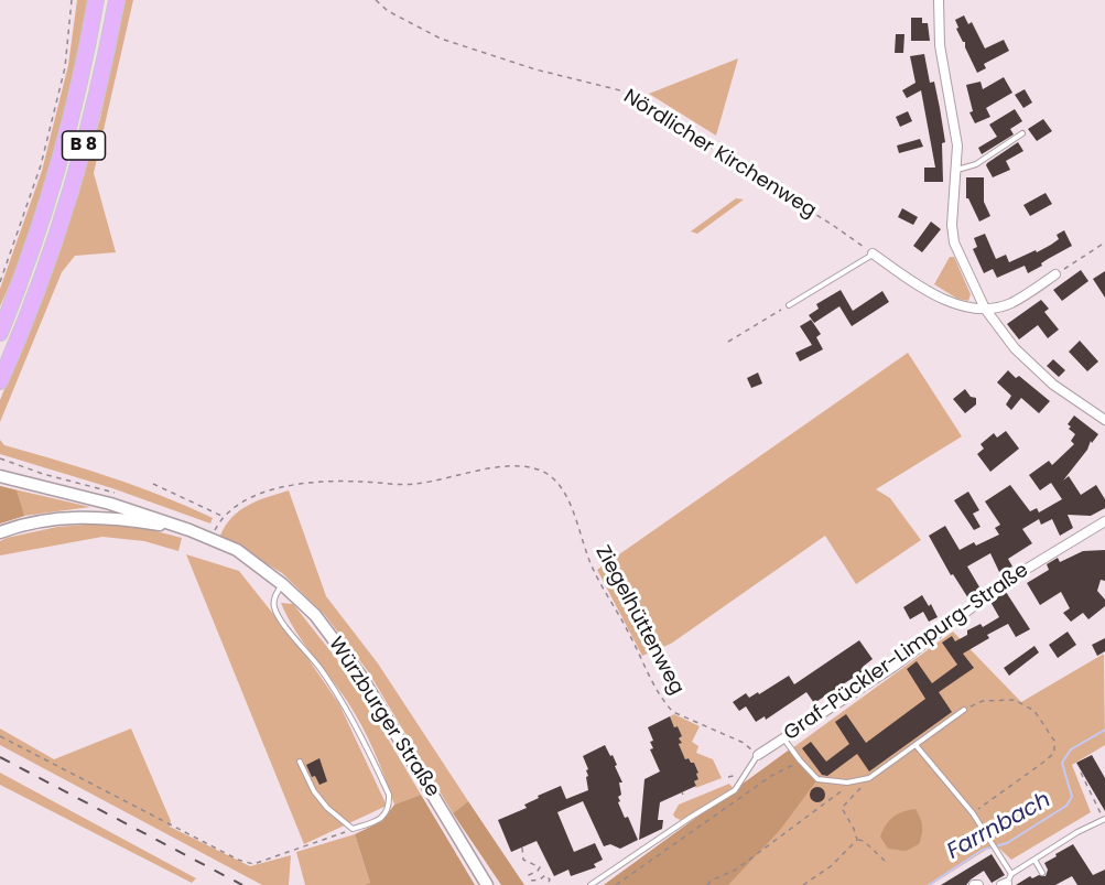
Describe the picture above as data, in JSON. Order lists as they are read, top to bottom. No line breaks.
{"streets":{"highway":["B 8"],"street":["Graf-Pückler-Limpurg-Straße","Würzburger Straße"],"path":["Nördlicher Kirchenweg","Ziegelhüttenweg"]},"crossings":[["Ziegelhüttenweg","Graf-Pückler-Limpurg-Straße"]],"water":["Farrnbach"]}
